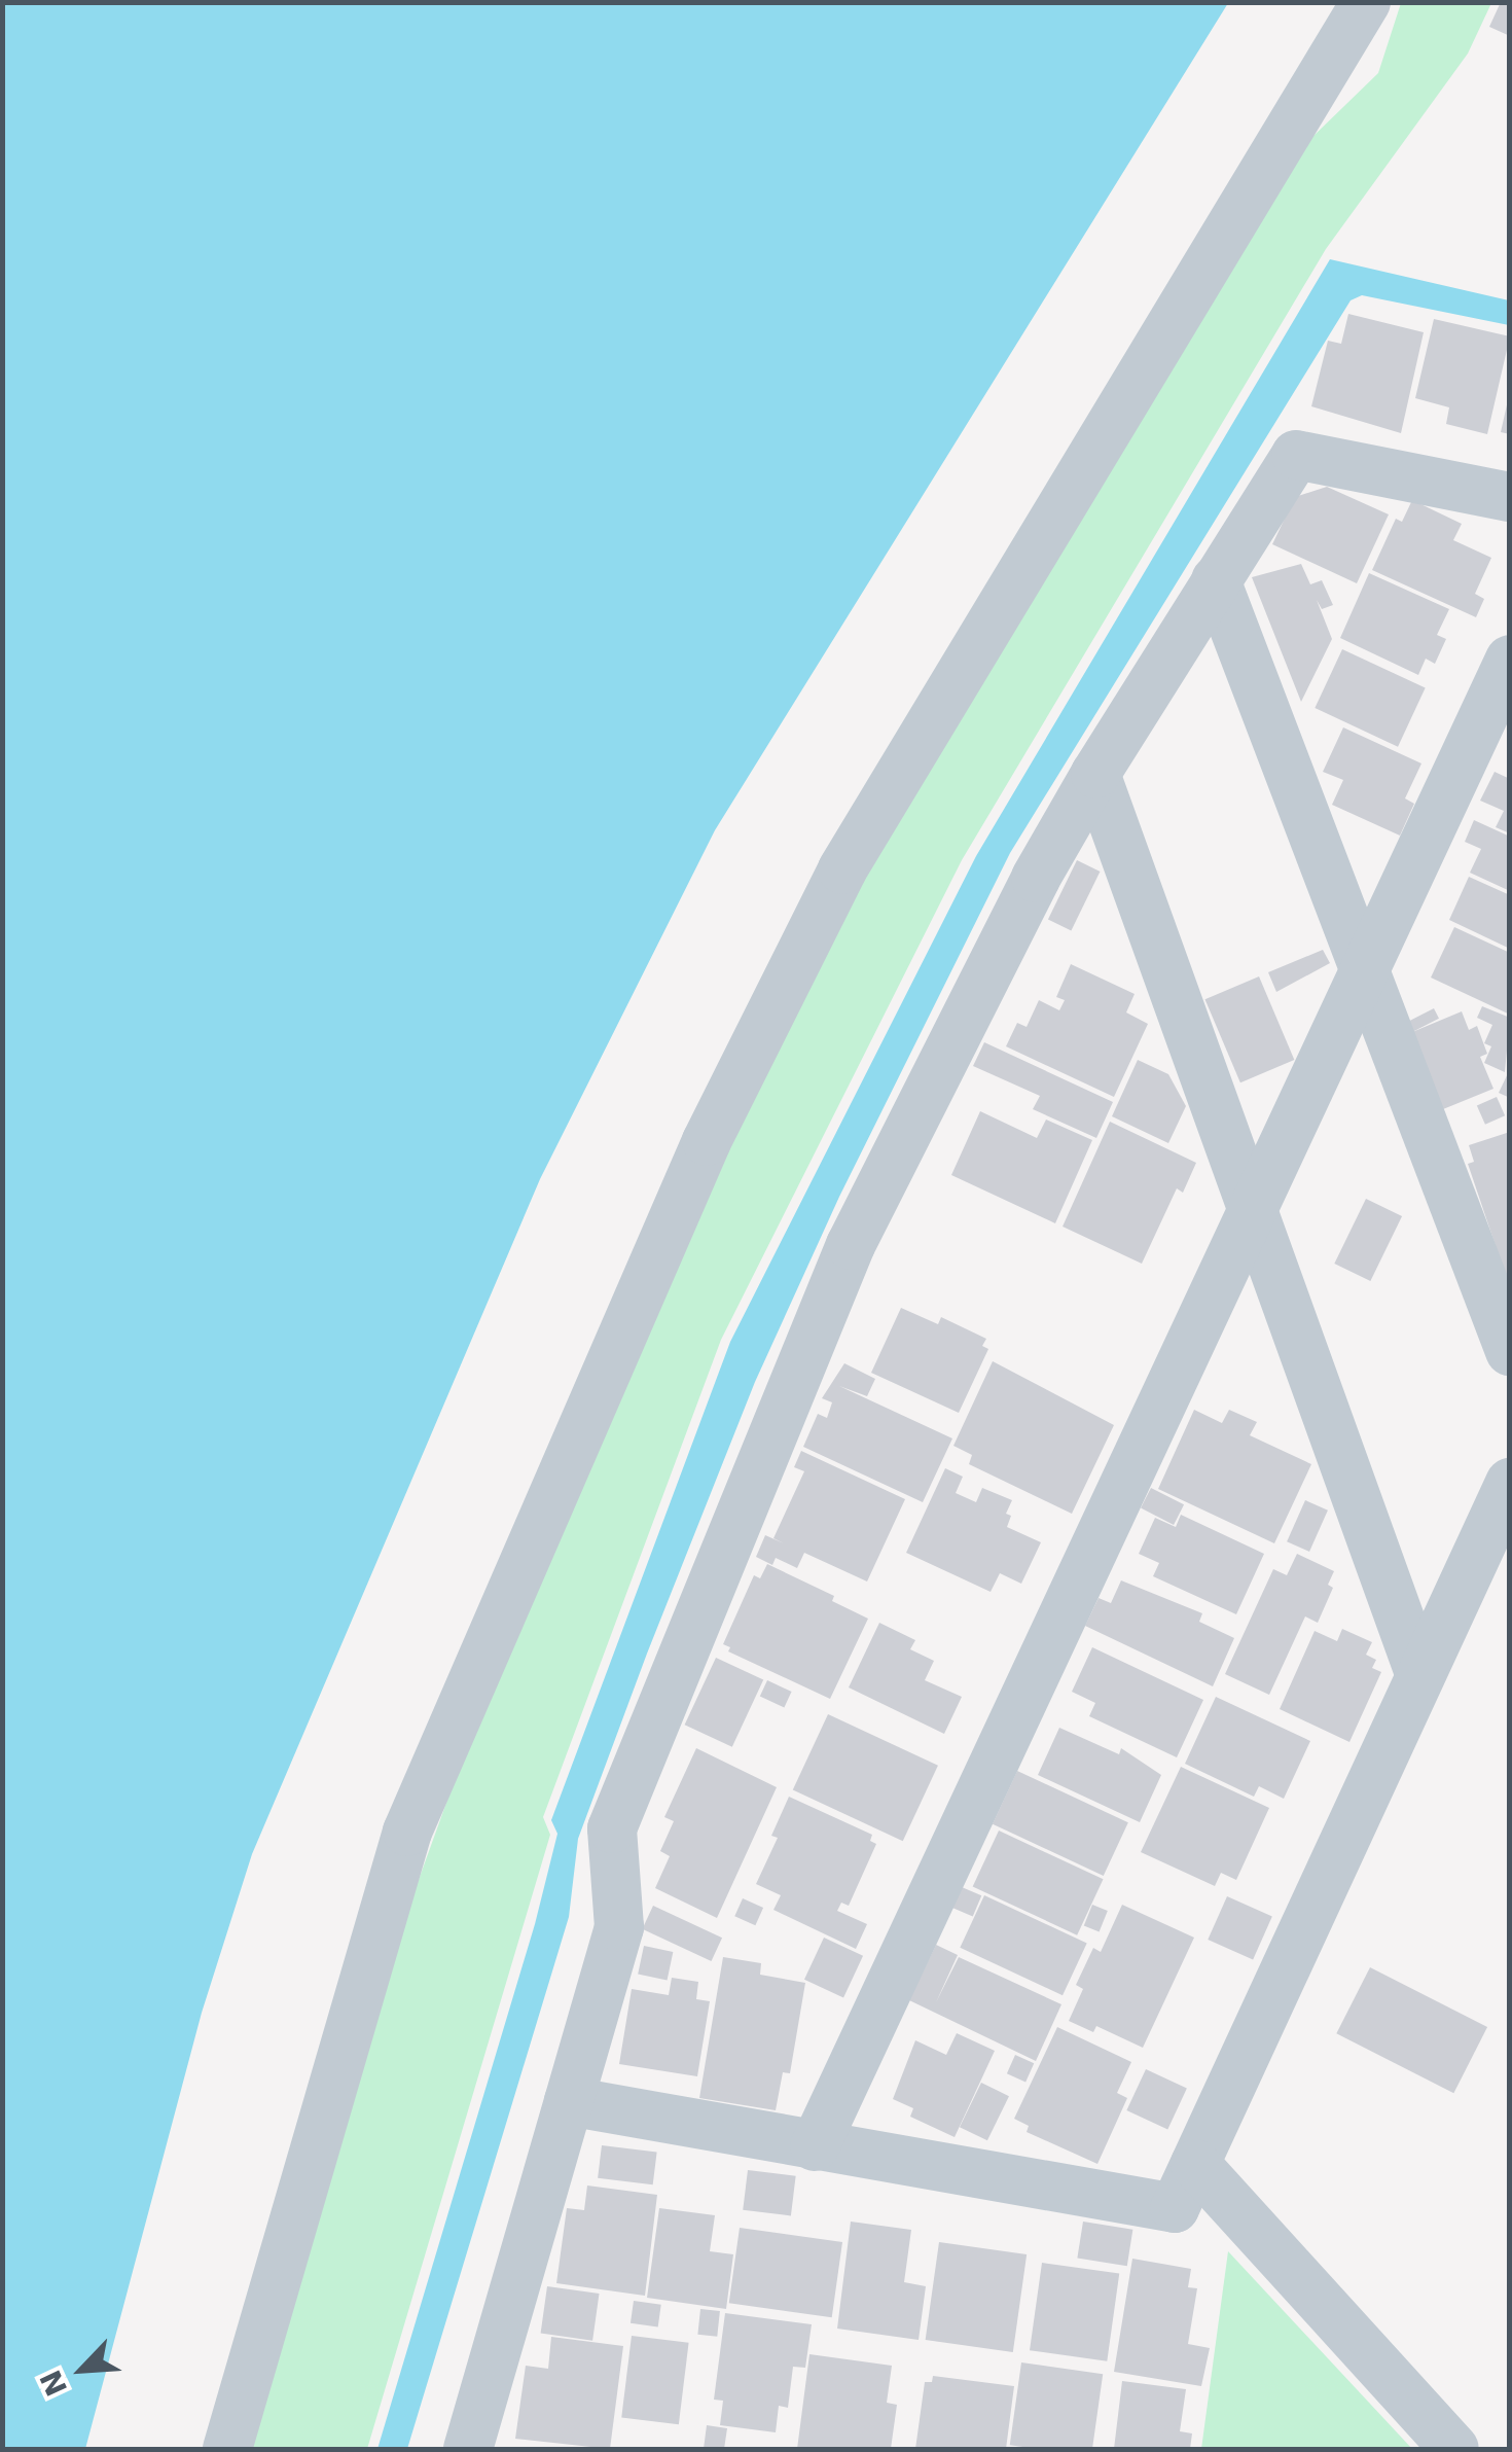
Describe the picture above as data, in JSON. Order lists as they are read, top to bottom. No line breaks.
{"north":"bottom left"}
